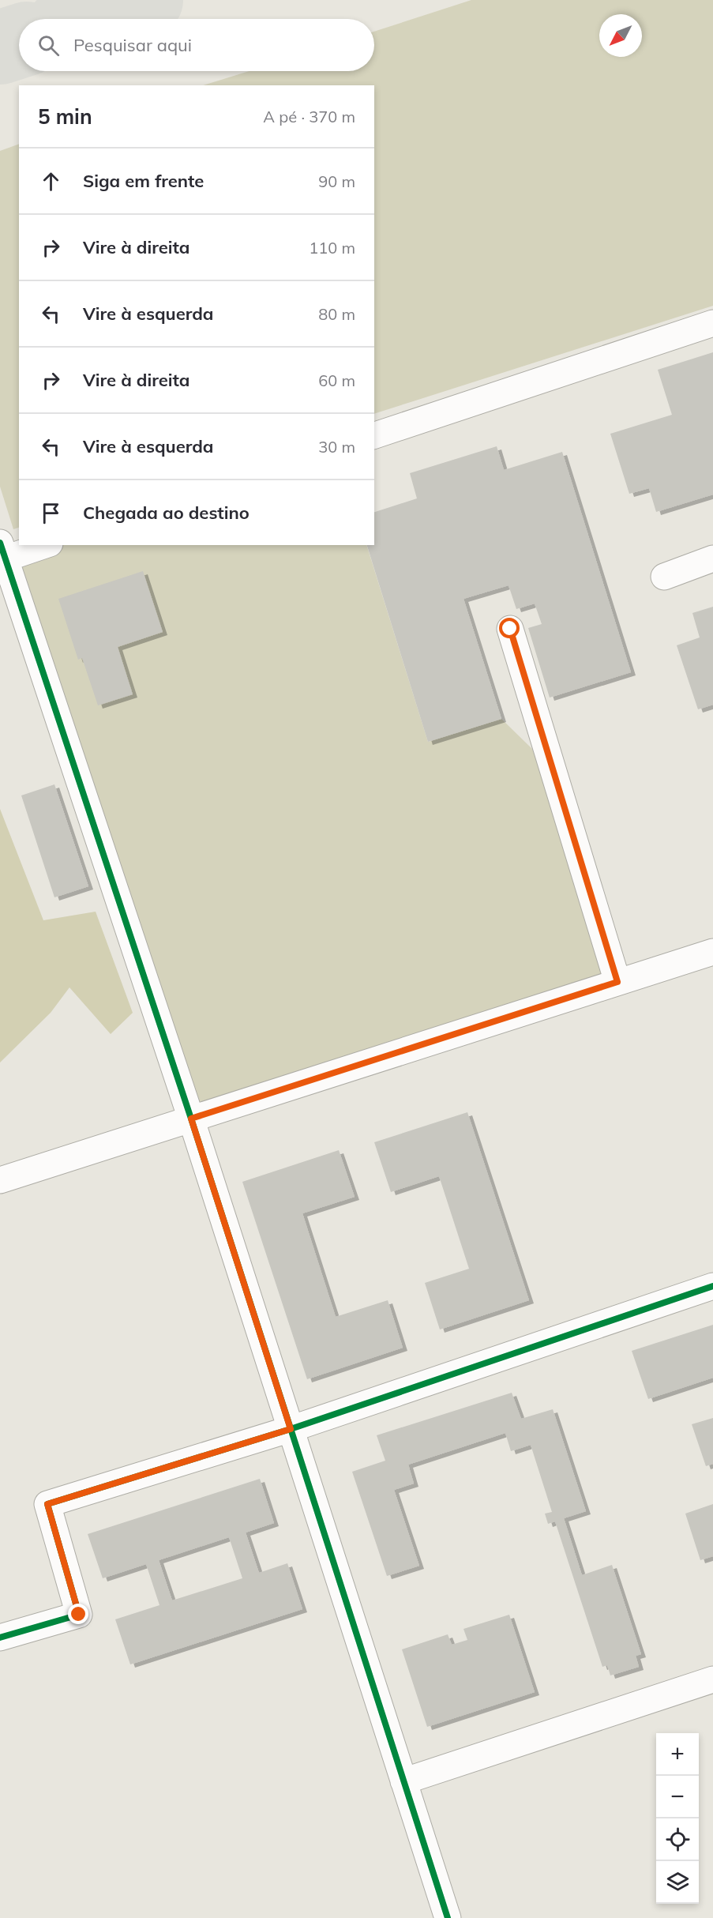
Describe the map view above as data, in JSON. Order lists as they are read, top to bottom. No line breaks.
{"north":"bottom left","page":{"search":"Pesquisar aqui","heading":["5 min","A pé · 370 m"],"list":[["Siga em frente","90 m"],["Vire à direita","110 m"],["Vire à esquerda","80 m"],["Vire à direita","60 m"],["Vire à esquerda","30 m"],"Chegada ao destino"],"map_buttons":["+","−"]}}
